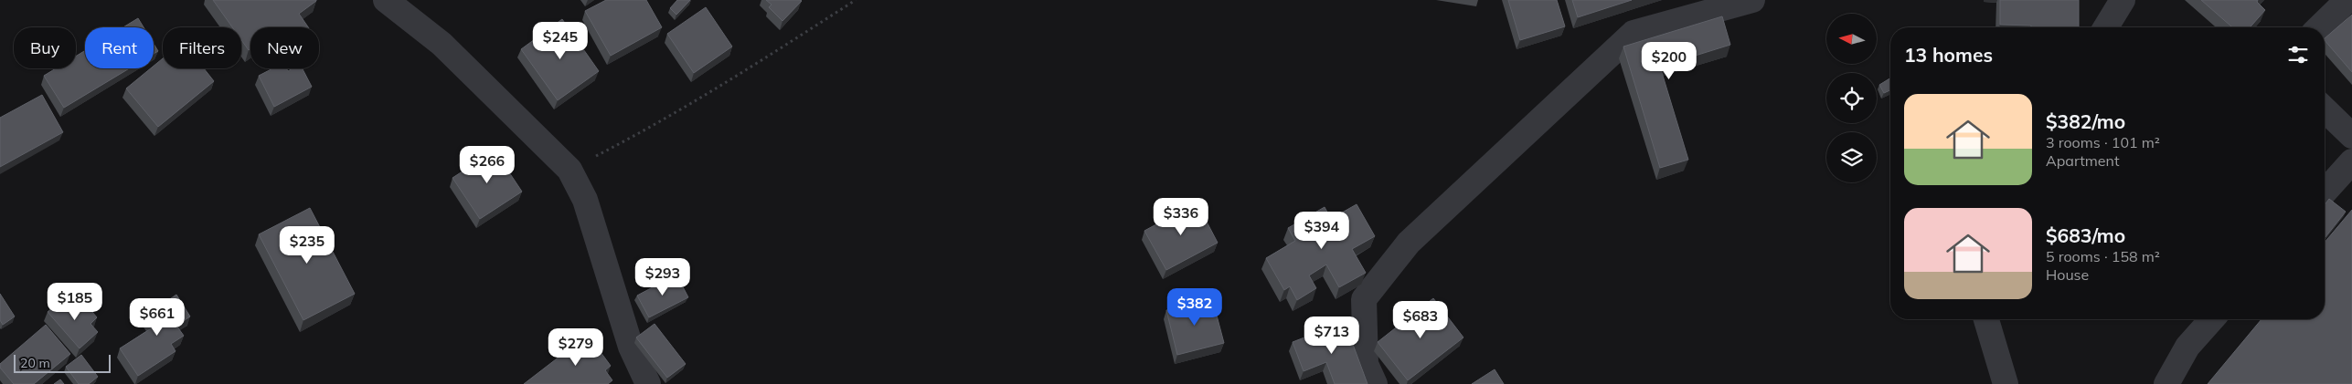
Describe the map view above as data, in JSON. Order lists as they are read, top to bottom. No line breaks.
{"scale_bar":"20 m","north":"left","page":{"price":["$245","$200","$266","$336","$394","$235","$293","$185","$382","$661","$683","$713","$279"],"chip":["Buy","Rent","Filters","New"],"heading":"13 homes","list":[{"name":"$382/mo","note":"3 rooms · 101 m² · Apartment"},{"name":"$683/mo","note":"5 rooms · 158 m² · House"}],"scale":"20 m"}}
